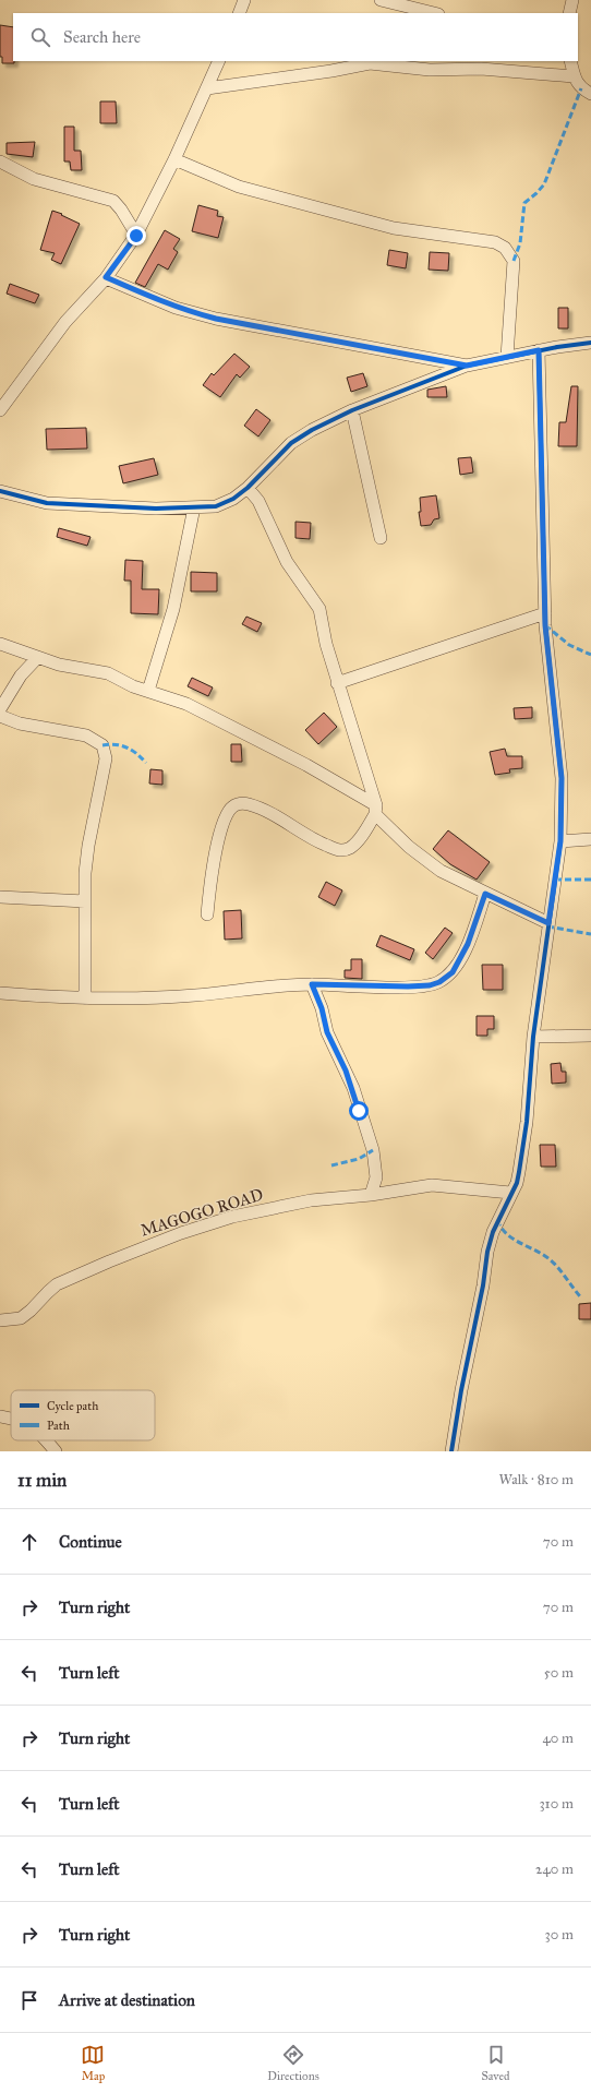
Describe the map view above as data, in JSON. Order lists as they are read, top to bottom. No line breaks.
{"streets":{"street":["MAGOGO ROAD"]},"legend":["Cycle path","Path"],"page":{"search":"Search here","heading":["11 min","Walk · 810 m"],"list":[["Continue","70 m"],["Turn right","70 m"],["Turn left","50 m"],["Turn right","40 m"],["Turn left","310 m"],["Turn left","240 m"],["Turn right","30 m"],"Arrive at destination"],"nav":["Map","Directions","Saved"]}}
